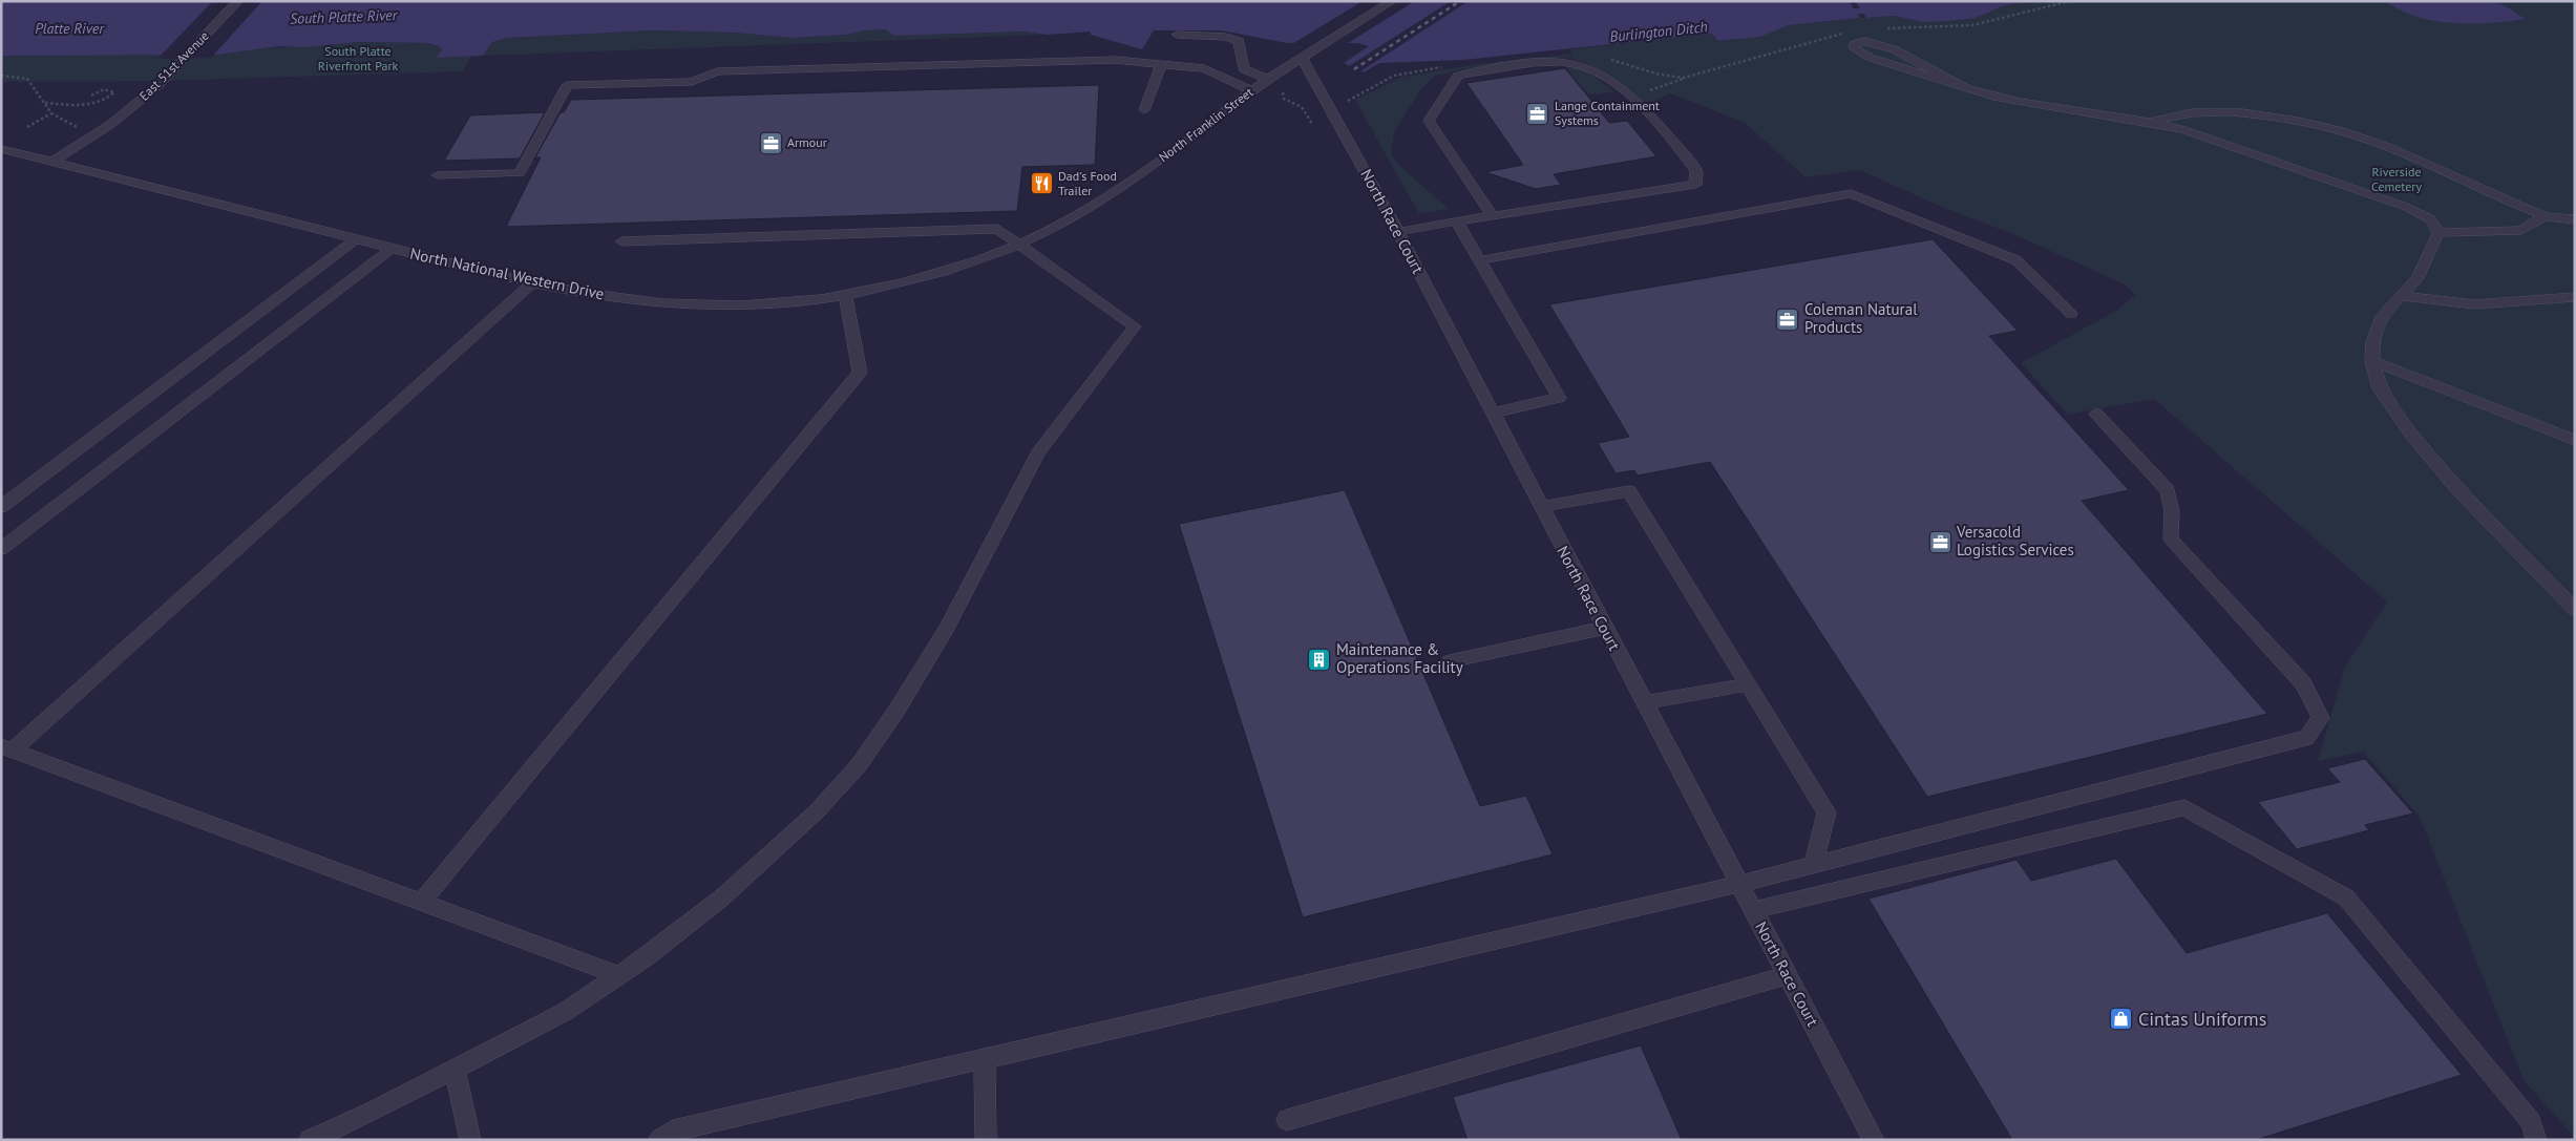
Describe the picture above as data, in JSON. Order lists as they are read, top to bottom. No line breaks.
{"streets":{"street":["East 51st Avenue","North Franklin Street","North Race Court","North National Western Drive"]},"crossings":[["East 51st Avenue","North National Western Drive"],["North Franklin Street","North Race Court"],["North Franklin Street","North National Western Drive"]],"water":["South Platte River","Platte River","Burlington Ditch"],"parks":["South Platte Riverfront Park","Riverside Cemetery"],"places":{"office":["Lange Containment Systems","Armour","Coleman Natural Products","Versacold Logistics Services"],"restaurant":["Dad's Food Trailer"],"building":["Maintenance & Operations Facility"],"shop":["Cintas Uniforms"]}}
